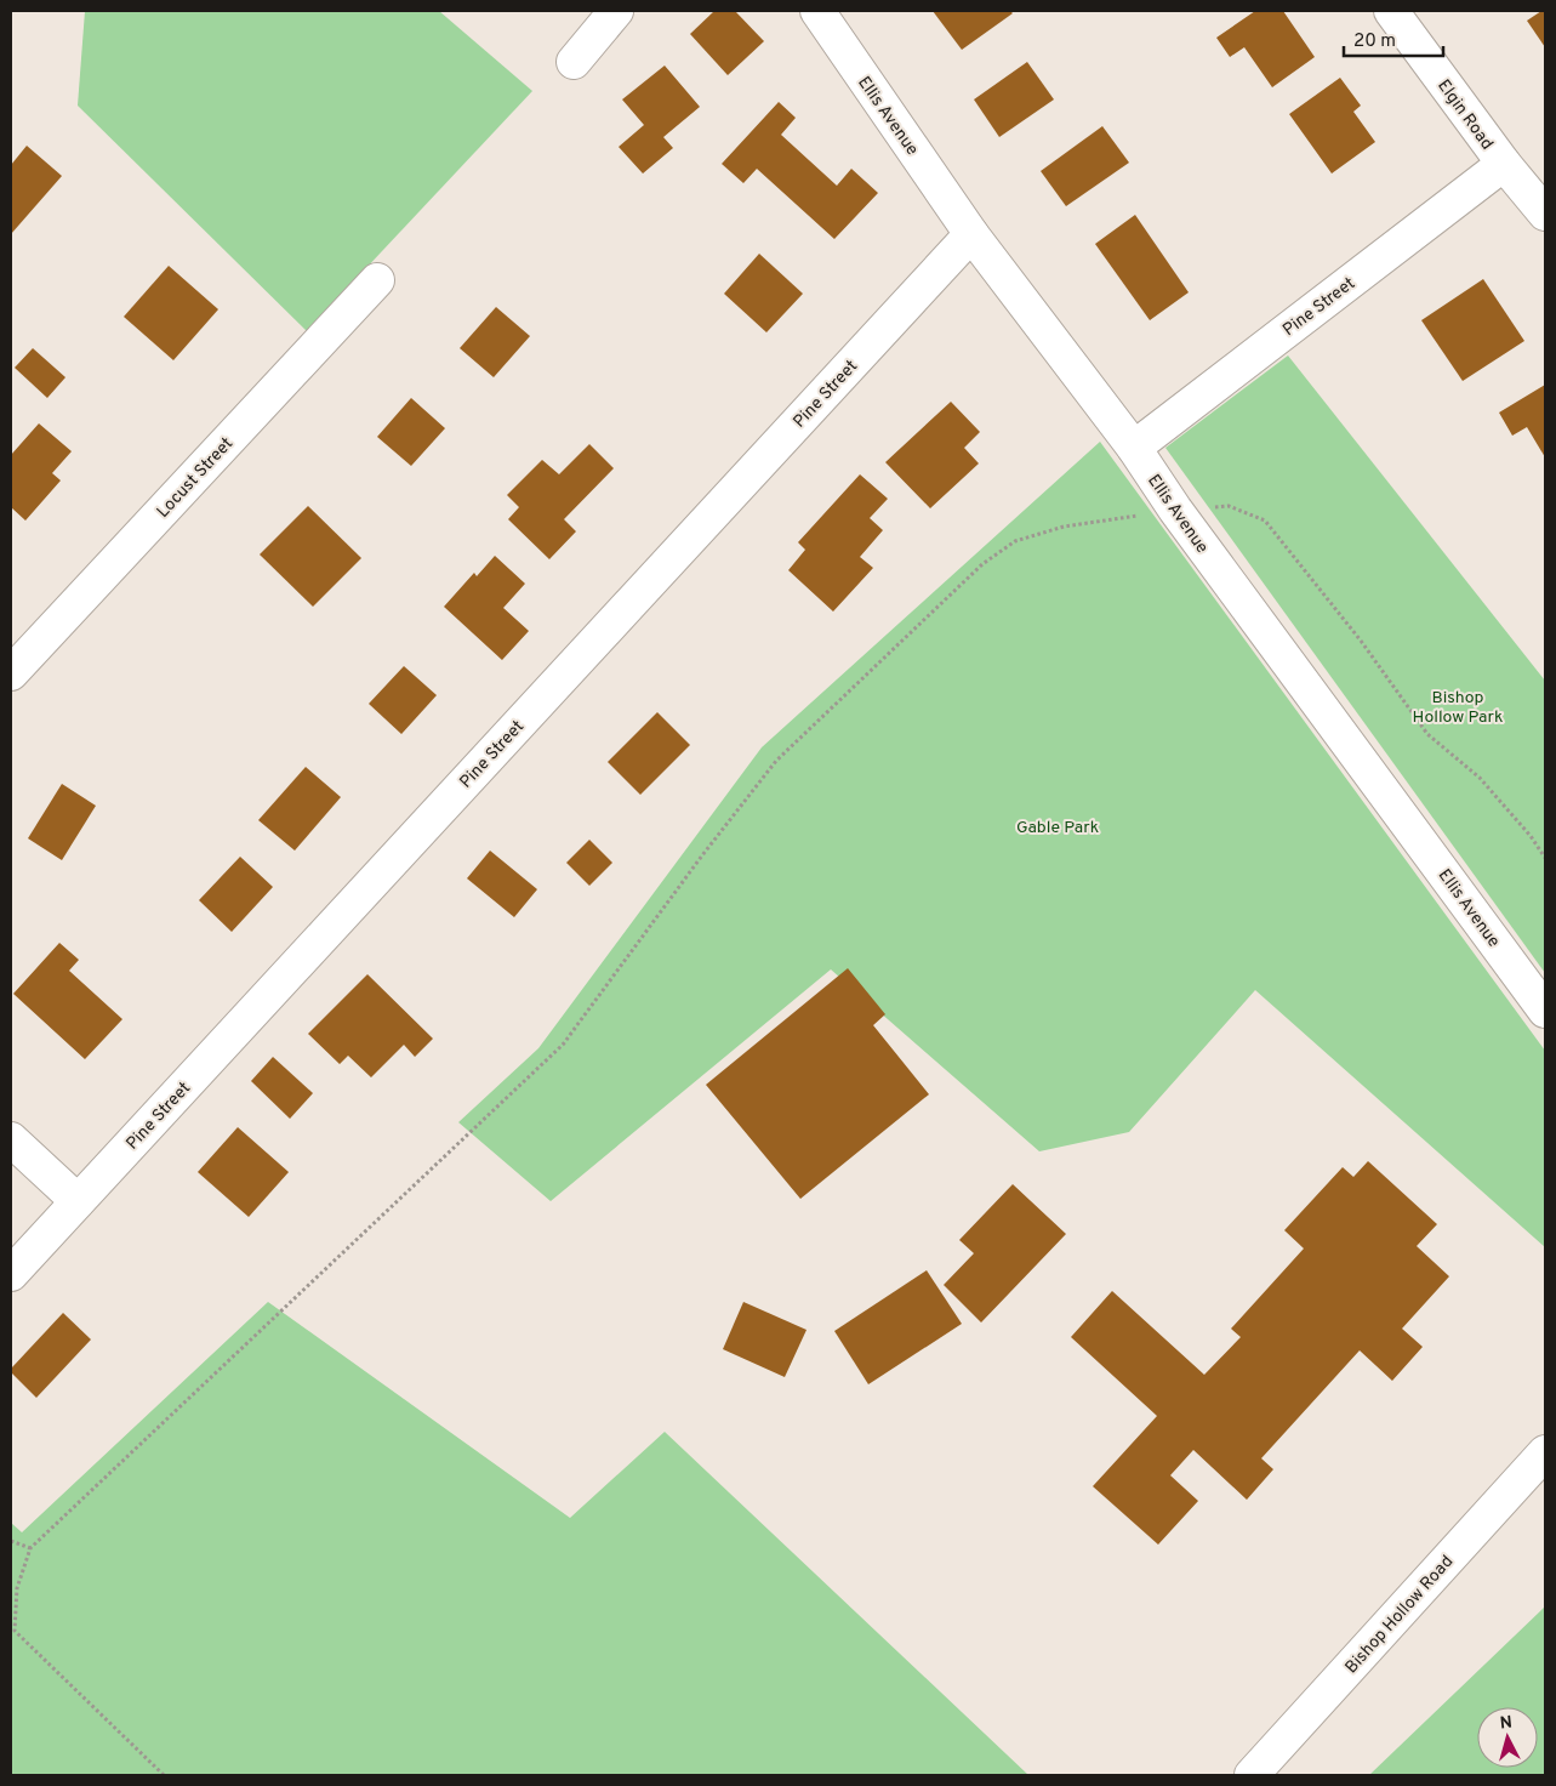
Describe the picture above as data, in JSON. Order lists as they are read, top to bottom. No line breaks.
{"streets":{"street":["Elgin Road","Ellis Avenue","Pine Street","Locust Street","Bishop Hollow Road"]},"crossings":[["Elgin Road","Pine Street"],["Ellis Avenue","Pine Street"]],"parks":["Bishop Hollow Park","Gable Park"],"scale_bar":"20 m","north":"top"}
